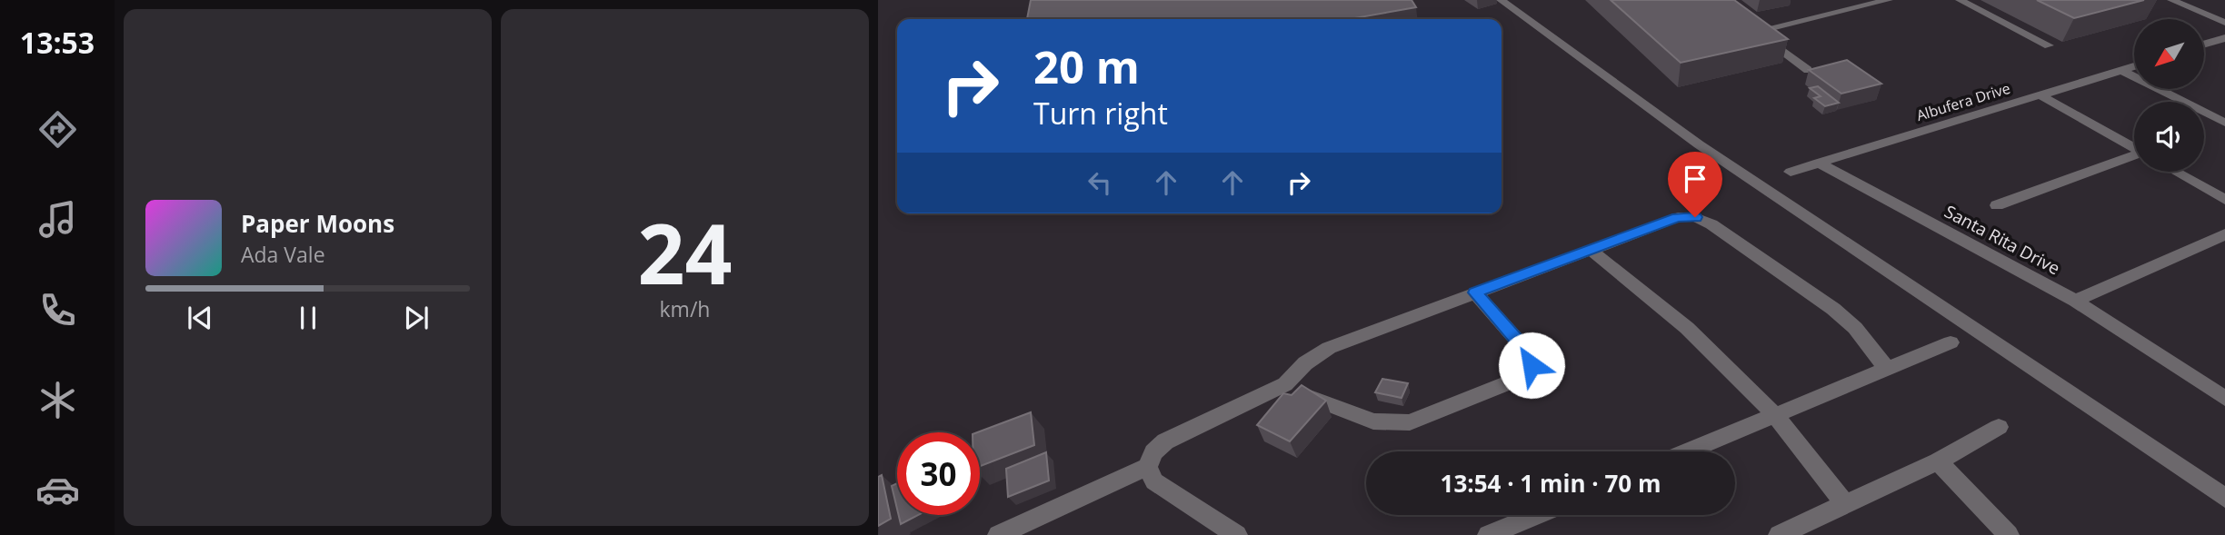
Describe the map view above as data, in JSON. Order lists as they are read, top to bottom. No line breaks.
{"streets":{"street":["Albufera Drive","Santa Rita Drive"]},"crossings":[["Albufera Drive","Santa Rita Drive"]],"north":"bottom left","page":{"tabs":"13:53","tile":["24","km/h"],"turn":["20 m","Turn right"],"song":["Paper Moons","Ada Vale"],"limit":"30","trip":"13:54 · 1 min · 70 m"}}
